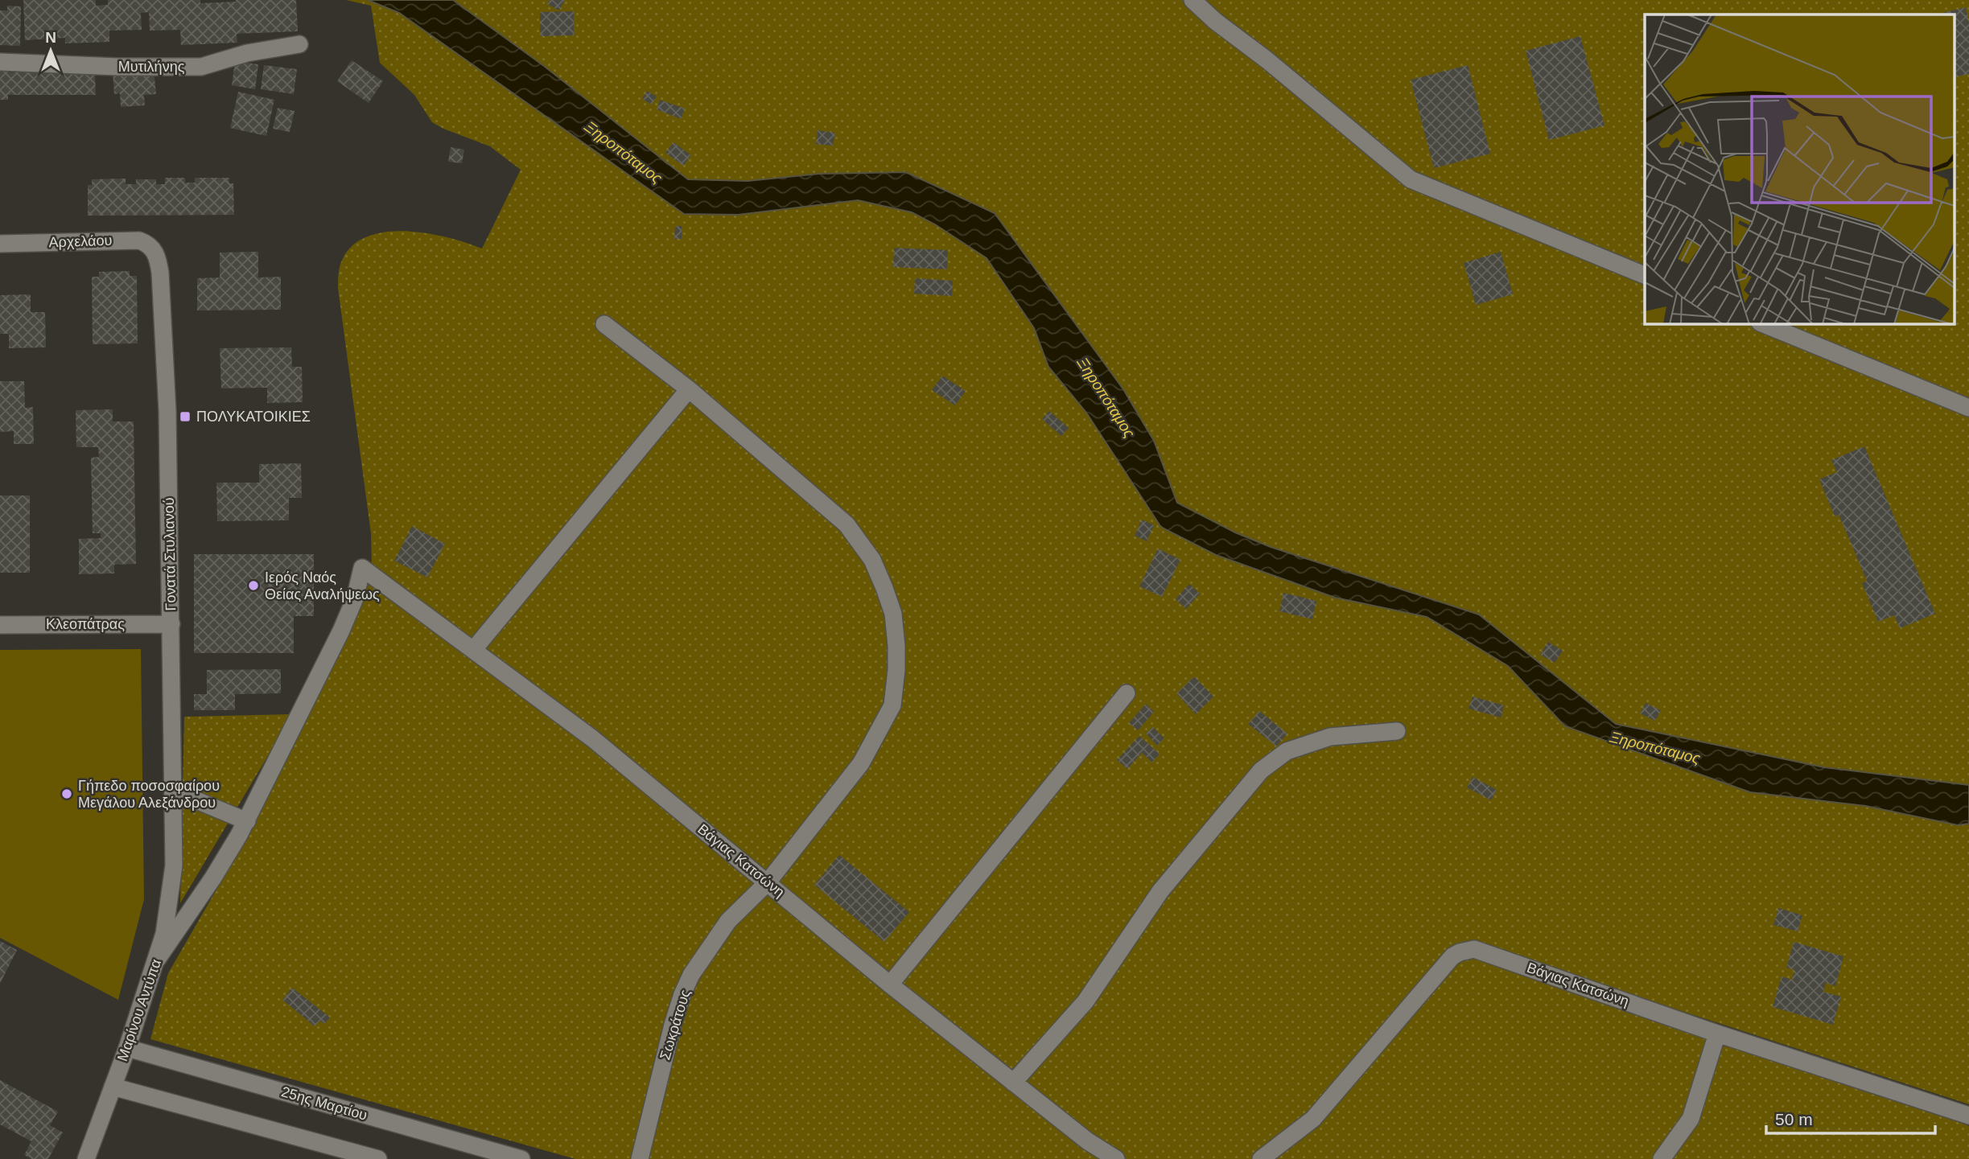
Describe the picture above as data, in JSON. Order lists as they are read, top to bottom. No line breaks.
{"streets":{"street":["Μυτιλήνης","Αρχελάου","Γονατά Στυλιανού","Κλεοπάτρας","Βάγιας Κατσώνη","Μαρίνου Αντύπα","Σωκράτους","25ης Μαρτίου"]},"crossings":[["Αρχελάου","Γονατά Στυλιανού"],["Γονατά Στυλιανού","Κλεοπάτρας"],["Γονατά Στυλιανού","Μαρίνου Αντύπα"],["Βάγιας Κατσώνη","Σωκράτους"],["Μαρίνου Αντύπα","25ης Μαρτίου"]],"water":["Ξηροπόταμος"],"places":{"transit":["ΠΟΛΥΚΑΤΟΙΚΙΕΣ"],"other":["Ιερός Ναός Θείας Αναλήψεως","Γήπεδο ποσοσφαίρου Μεγάλου Αλεξάνδρου"]},"scale_bar":"50 m","north":"top"}
